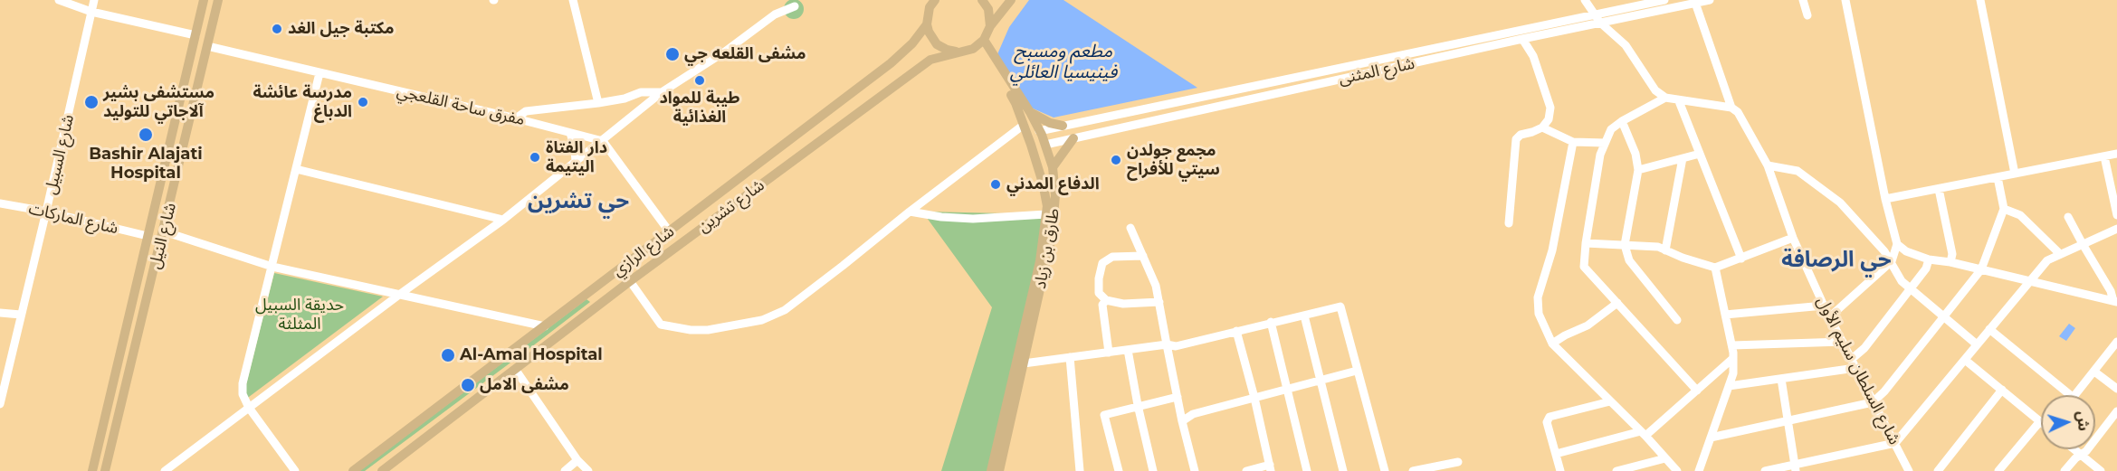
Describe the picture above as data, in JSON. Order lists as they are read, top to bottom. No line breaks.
{"streets":{"main road":["شارع تشرين","شارع النيل","طارق بن زياد","شارع الرازي"],"street":["شارع المثنى","مفرق ساحة القلعجي","شارع السبيل","شارع الماركات","شارع السلطان سليم الأول"]},"crossings":[["شارع المثنى","طارق بن زياد"],["شارع المثنى","شارع السلطان سليم الأول"],["مفرق ساحة القلعجي","شارع النيل"],["شارع السبيل","شارع الماركات"],["شارع تشرين","طارق بن زياد"],["شارع الماركات","شارع النيل"]],"districts":["حي تشرين","حي الرصافة"],"water":["مطعم ومسبح فينيسيا العائلي"],"parks":["حديقة السبيل المثلثة"],"places":["مكتبة جيل الغد","مشفى القلعه جي","طيبة للمواد الغذائية","مستشفى بشير آلاجاتي للتوليد","مدرسة عائشة الدباغ","Bashir Alajati Hospital","دار الفتاة اليتيمة","مجمع جولدن سيتي للأفراح","الدفاع المدني","Al-Amal Hospital","مشفى الامل"],"north":"right"}
